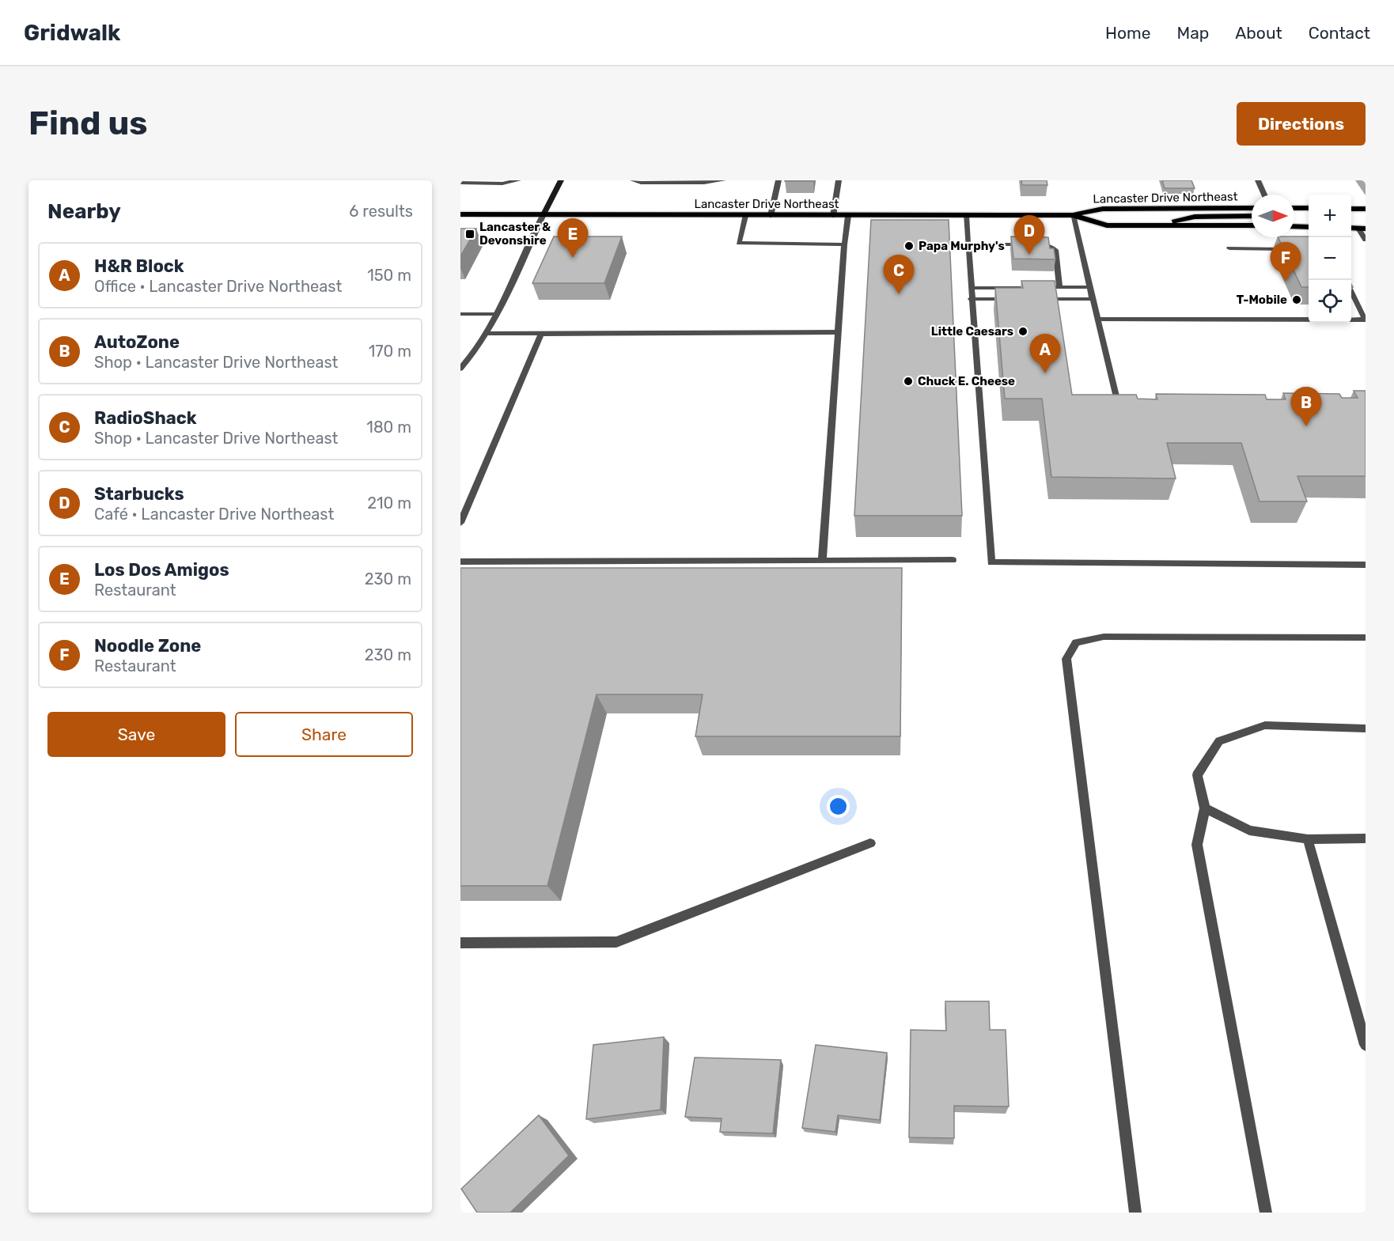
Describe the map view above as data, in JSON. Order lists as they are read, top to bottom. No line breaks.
{"streets":{"main road":["Lancaster Drive Northeast"]},"places":{"transit":["Lancaster & Devonshire"],"other":["Papa Murphy's","T-Mobile","Little Caesars","Chuck E. Cheese"]},"north":"right","page":{"header":"Gridwalk","nav":["Home","Map","About","Contact"],"buttons":["Directions",["Save","Share"]],"title":"Find us","heading":["Nearby","6 results"],"map_buttons":["+","−"],"pins":["D","E","F","C","A","B"],"list":[{"mark":"A","name":"H&R Block","note":"Office · Lancaster Drive Northeast","value":"150 m"},{"mark":"B","name":"AutoZone","note":"Shop · Lancaster Drive Northeast","value":"170 m"},{"mark":"C","name":"RadioShack","note":"Shop · Lancaster Drive Northeast","value":"180 m"},{"mark":"D","name":"Starbucks","note":"Café · Lancaster Drive Northeast","value":"210 m"},{"mark":"E","name":"Los Dos Amigos","note":"Restaurant","value":"230 m"},{"mark":"F","name":"Noodle Zone","note":"Restaurant","value":"230 m"}]}}
